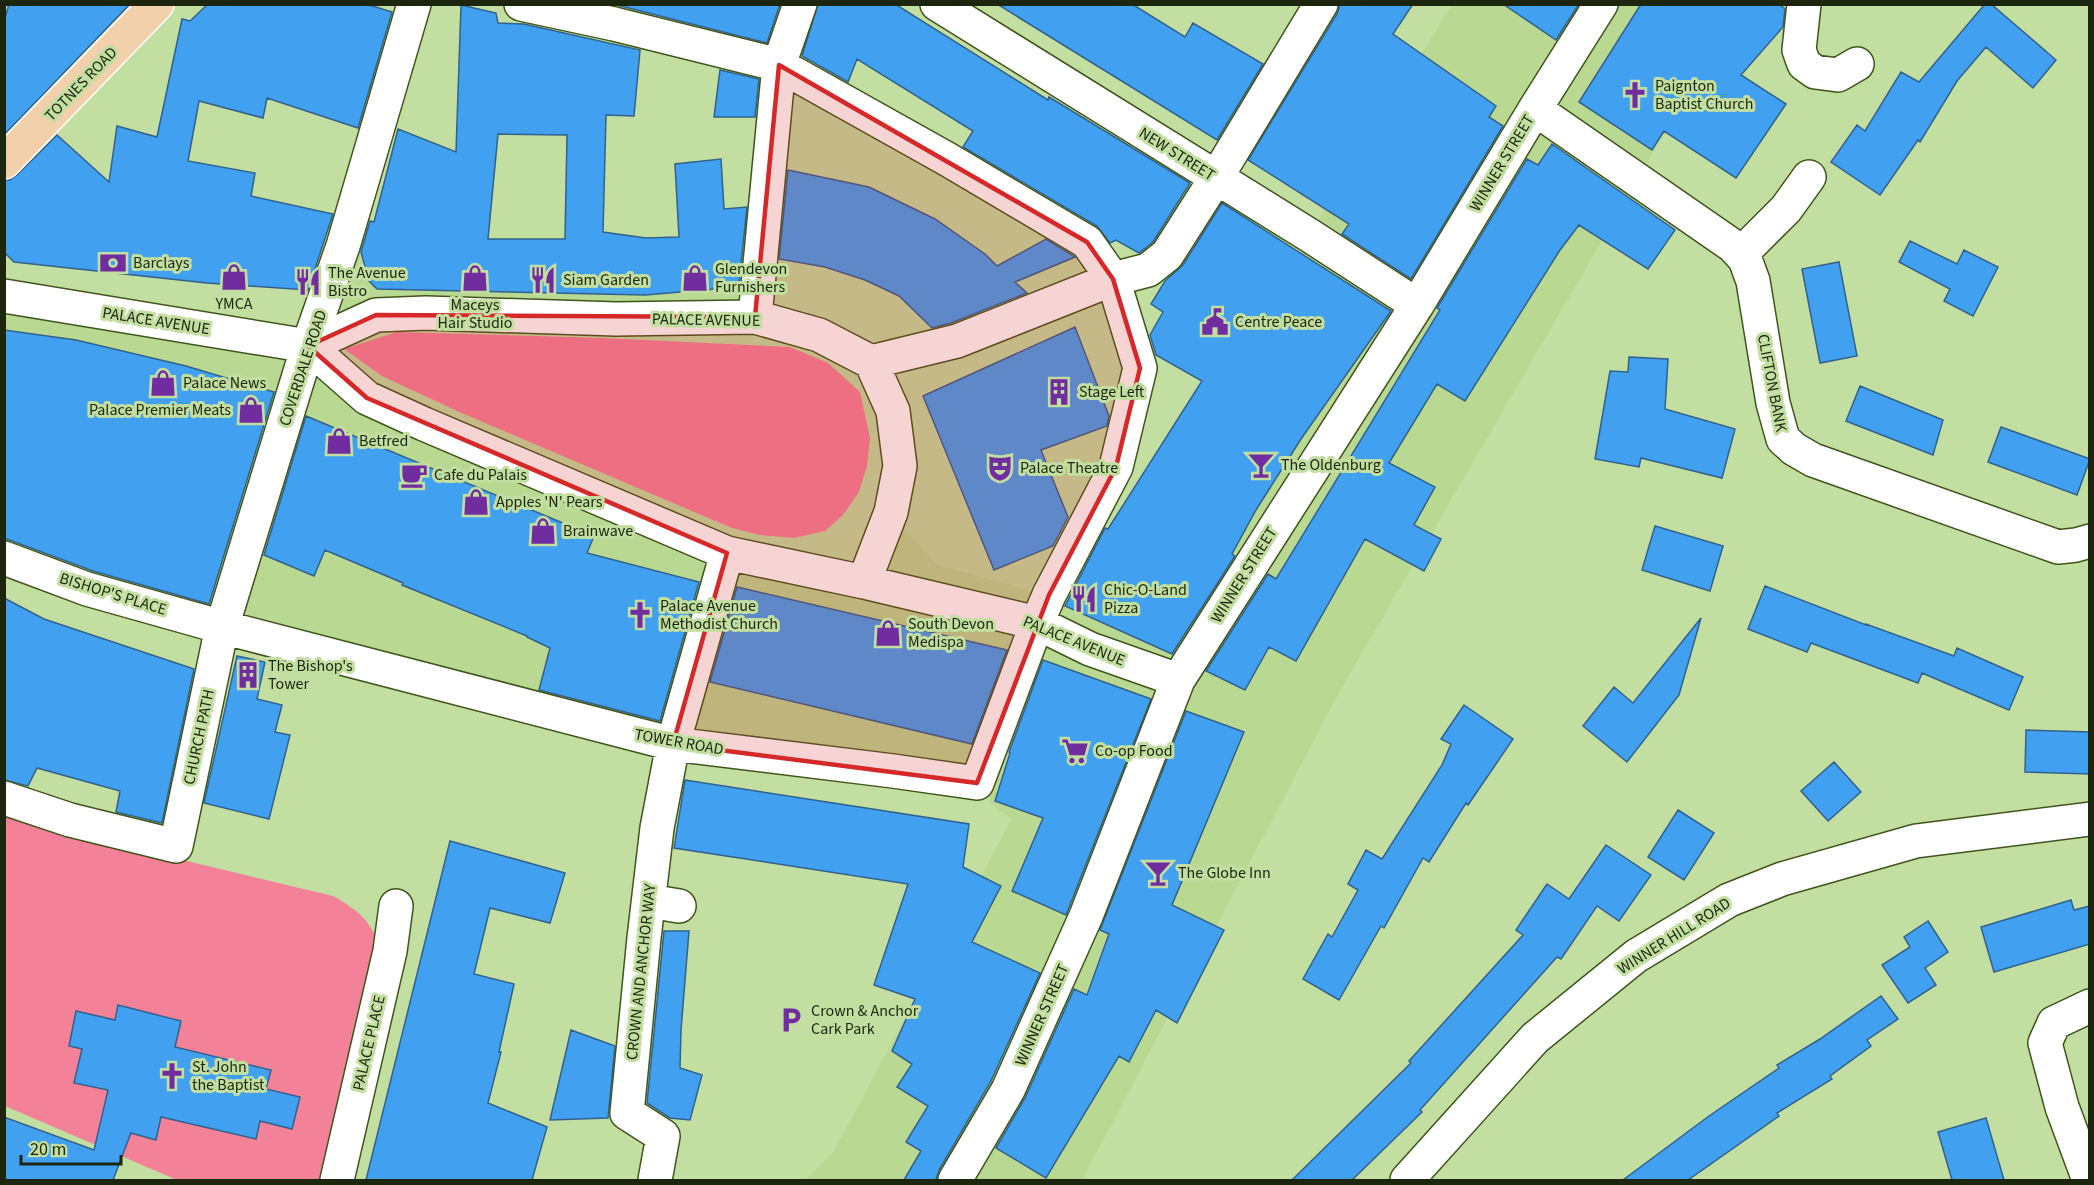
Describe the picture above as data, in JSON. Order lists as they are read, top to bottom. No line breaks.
{"streets":{"main road":["TOTNES ROAD"],"street":["NEW STREET","WINNER STREET","PALACE AVENUE","COVERDALE ROAD","CLIFTON BANK","BISHOP'S PLACE","CHURCH PATH","TOWER ROAD","WINNER HILL ROAD","CROWN AND ANCHOR WAY","PALACE PLACE"]},"crossings":[["NEW STREET","WINNER STREET"],["WINNER STREET","PALACE AVENUE"],["WINNER STREET","CLIFTON BANK"],["PALACE AVENUE","COVERDALE ROAD"],["PALACE AVENUE","TOWER ROAD"],["PALACE AVENUE","CROWN AND ANCHOR WAY"],["COVERDALE ROAD","BISHOP'S PLACE"],["COVERDALE ROAD","CHURCH PATH"],["COVERDALE ROAD","TOWER ROAD"],["BISHOP'S PLACE","CHURCH PATH"],["BISHOP'S PLACE","TOWER ROAD"],["CHURCH PATH","TOWER ROAD"],["TOWER ROAD","CROWN AND ANCHOR WAY"]],"places":{"church":["Paignton Baptist Church","Palace Avenue Methodist Church","St. John the Baptist"],"bank":["Barclays"],"shop":["YMCA","Maceys Hair Studio","Glendevon Furnishers","Palace News","Palace Premier Meats","Betfred","Apples 'N' Pears","Brainwave","South Devon Medispa"],"restaurant":["Siam Garden","The Avenue Bistro","Chic-O-Land Pizza"],"public building":["Centre Peace"],"building":["Stage Left","The Bishop's Tower"],"bar":["The Oldenburg","The Globe Inn"],"theatre":["Palace Theatre"],"cafe":["Cafe du Palais"],"supermarket":["Co-op Food"],"parking":["Crown & Anchor Cark Park"]},"scale_bar":"20 m"}
